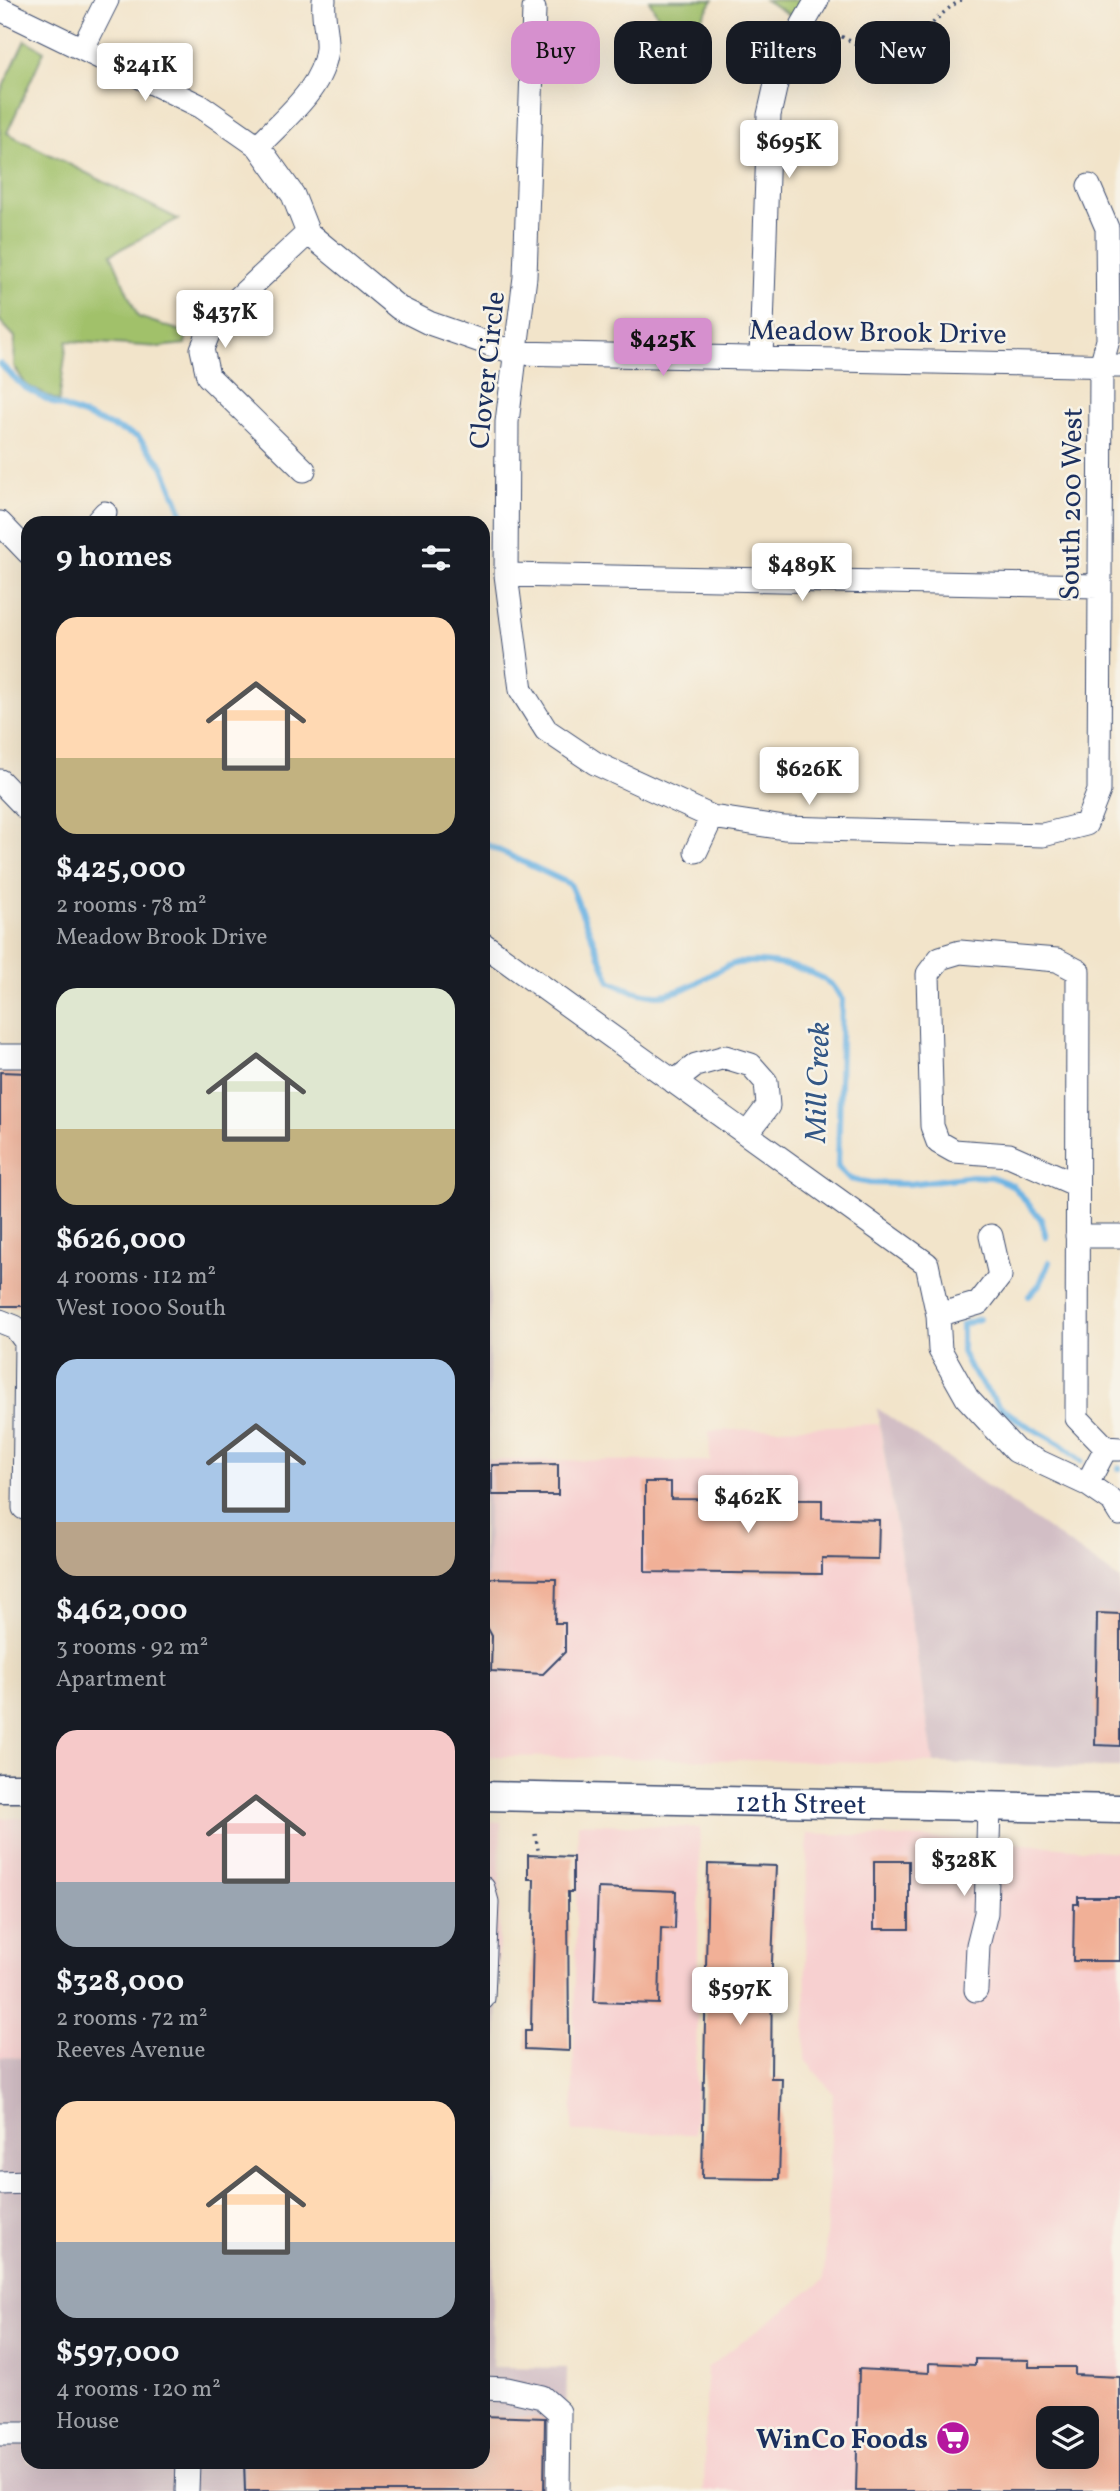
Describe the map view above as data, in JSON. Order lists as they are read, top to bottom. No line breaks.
{"streets":{"main road":["12th Street"],"street":["Meadow Brook Drive","Clover Circle","South 200 West"]},"crossings":[["Meadow Brook Drive","Clover Circle"],["Meadow Brook Drive","South 200 West"],["Clover Circle","South 200 West"]],"water":["Mill Creek"],"places":{"supermarket":["WinCo Foods"]},"page":{"chip":["Buy","Rent","Filters","New"],"price":["$241K","$695K","$437K","$425K","$489K","$626K","$462K","$328K","$597K"],"heading":"9 homes","list":[{"name":"$425,000","note":"2 rooms · 78 m² · Meadow Brook Drive"},{"name":"$626,000","note":"4 rooms · 112 m² · West 1000 South"},{"name":"$462,000","note":"3 rooms · 92 m² · Apartment"},{"name":"$328,000","note":"2 rooms · 72 m² · Reeves Avenue"},{"name":"$597,000","note":"4 rooms · 120 m² · House"}]}}
